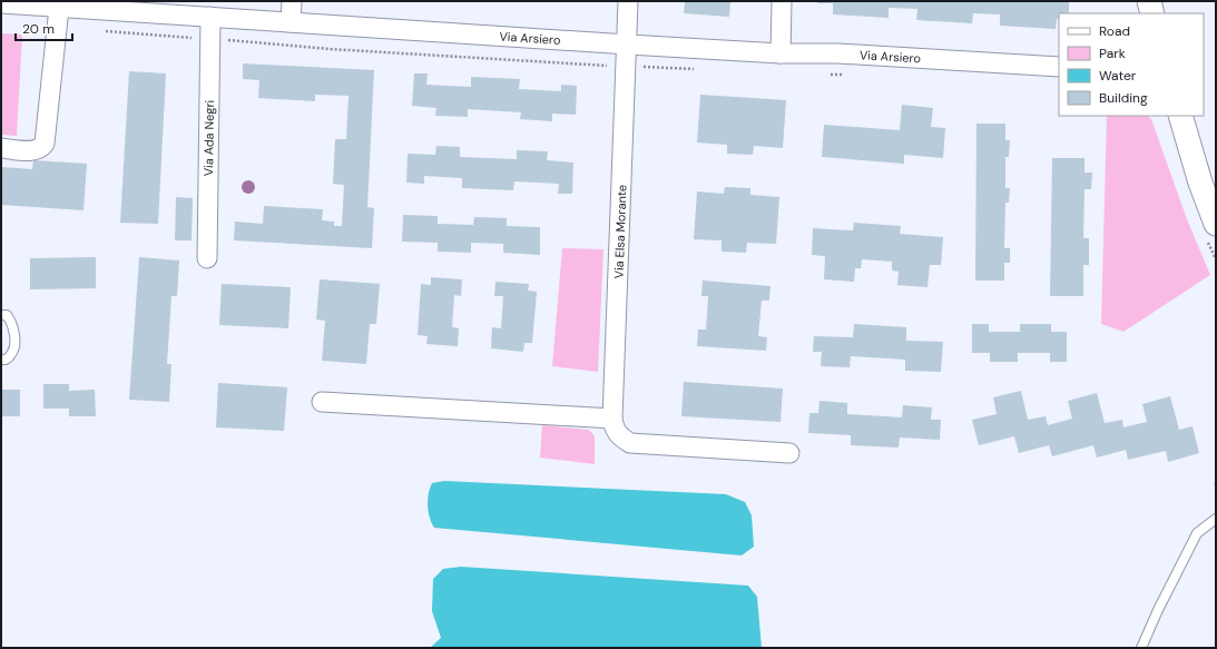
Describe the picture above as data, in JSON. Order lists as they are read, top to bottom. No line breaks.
{"streets":{"street":["Via Arsiero","Via Ada Negri","Via Elsa Morante"]},"crossings":[["Via Arsiero","Via Ada Negri"],["Via Arsiero","Via Elsa Morante"]],"legend":["Road","Park","Water","Building"],"scale_bar":"20 m"}
